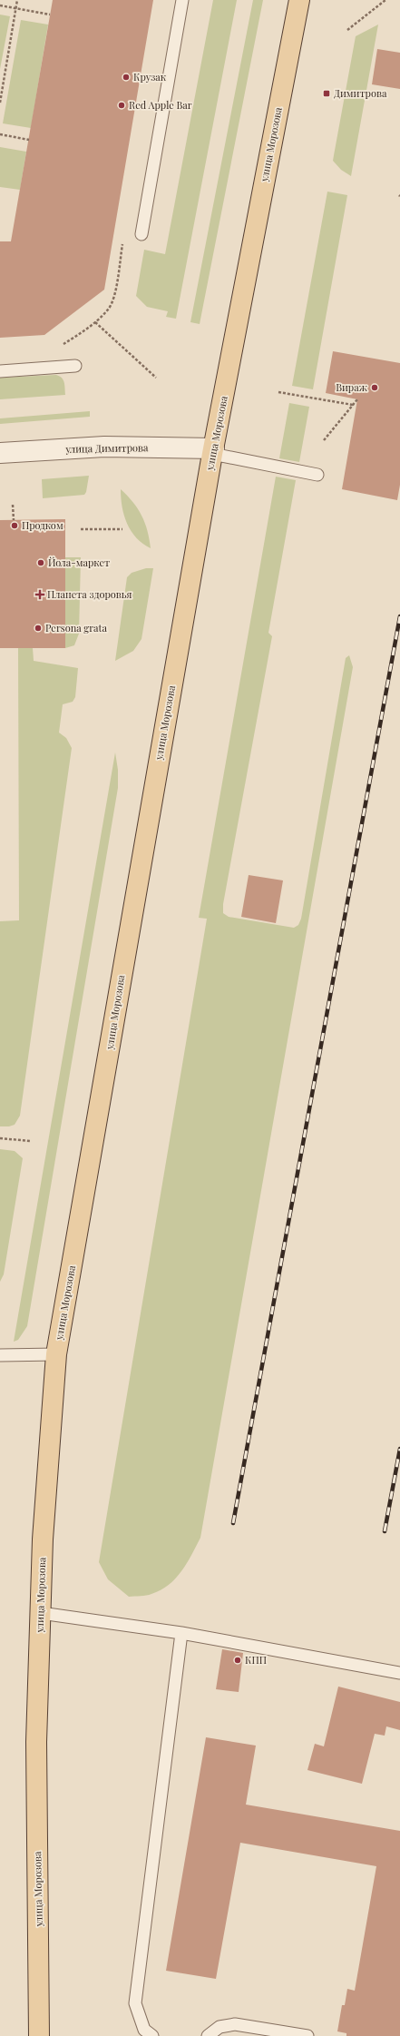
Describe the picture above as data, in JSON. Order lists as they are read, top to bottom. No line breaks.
{"streets":{"main road":["улица Морозова"],"street":["улица Димитрова"]},"crossings":[["улица Морозова","улица Димитрова"]],"places":{"other":["Крузак","Red Apple Bar","Вираж","Продком","Йола-маркет","Persona grata","КПП"],"transit":["Димитрова"],"health":["Планета здоровья"]}}
